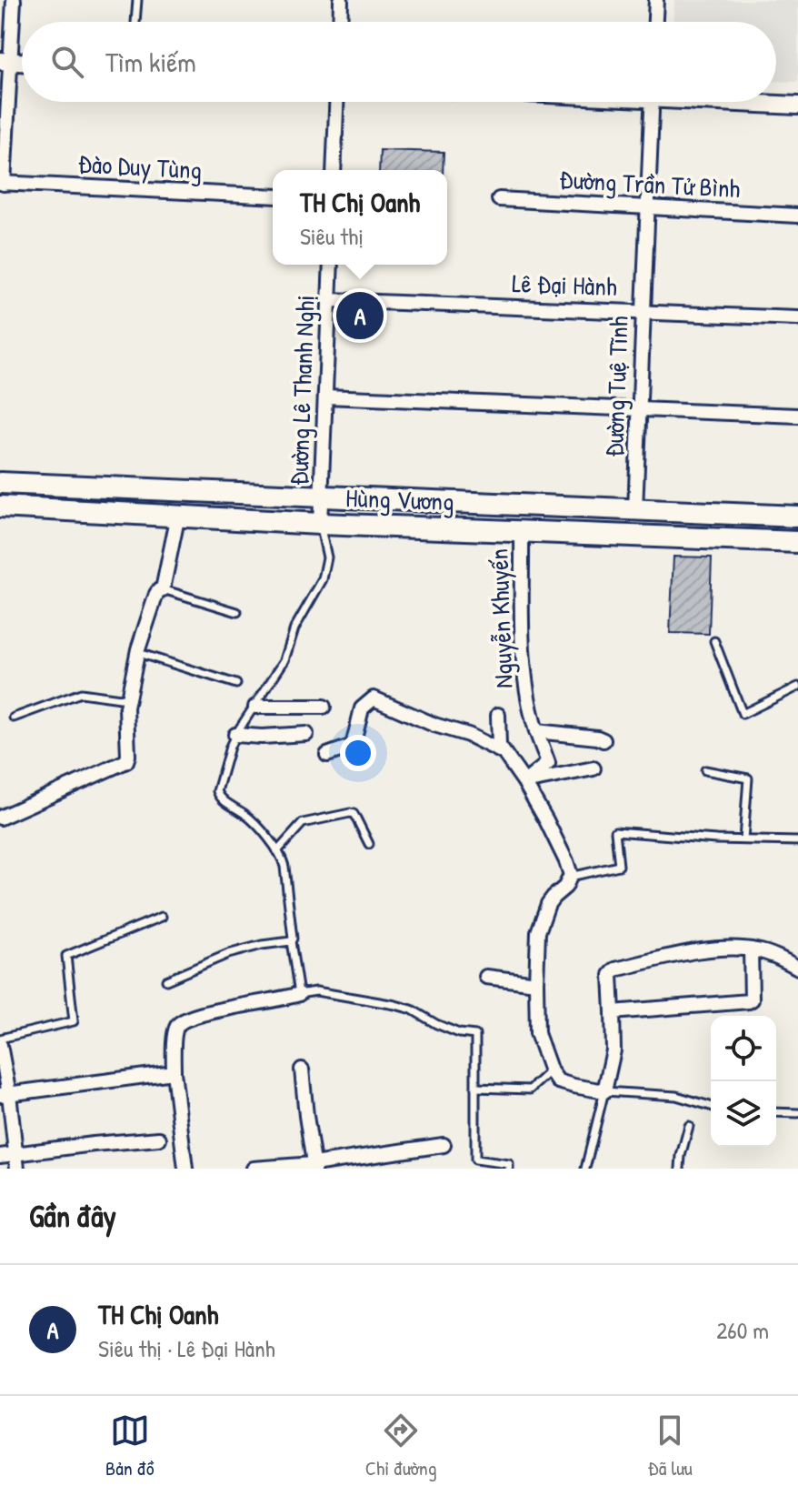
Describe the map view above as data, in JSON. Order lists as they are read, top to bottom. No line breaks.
{"streets":{"main road":["Hùng Vương"],"street":["Đào Duy Tùng","Đường Trần Tử Bình","Lê Đại Hành","Đường Tuệ Tĩnh","Đường Lê Thanh Nghị","Nguyễn Khuyến"]},"crossings":[["Đường Trần Tử Bình","Đường Tuệ Tĩnh"],["Lê Đại Hành","Đường Tuệ Tĩnh"],["Lê Đại Hành","Đường Lê Thanh Nghị"],["Đường Tuệ Tĩnh","Hùng Vương"],["Đường Lê Thanh Nghị","Hùng Vương"],["Hùng Vương","Nguyễn Khuyến"]],"page":{"search":"Tìm kiếm","popup":["TH Chị Oanh","Siêu thị"],"pins":"A","heading":"Gần đây","list":[{"mark":"A","name":"TH Chị Oanh","note":"Siêu thị · Lê Đại Hành","value":"260 m"}],"nav":["Bản đồ","Chỉ đường","Đã lưu"]}}
